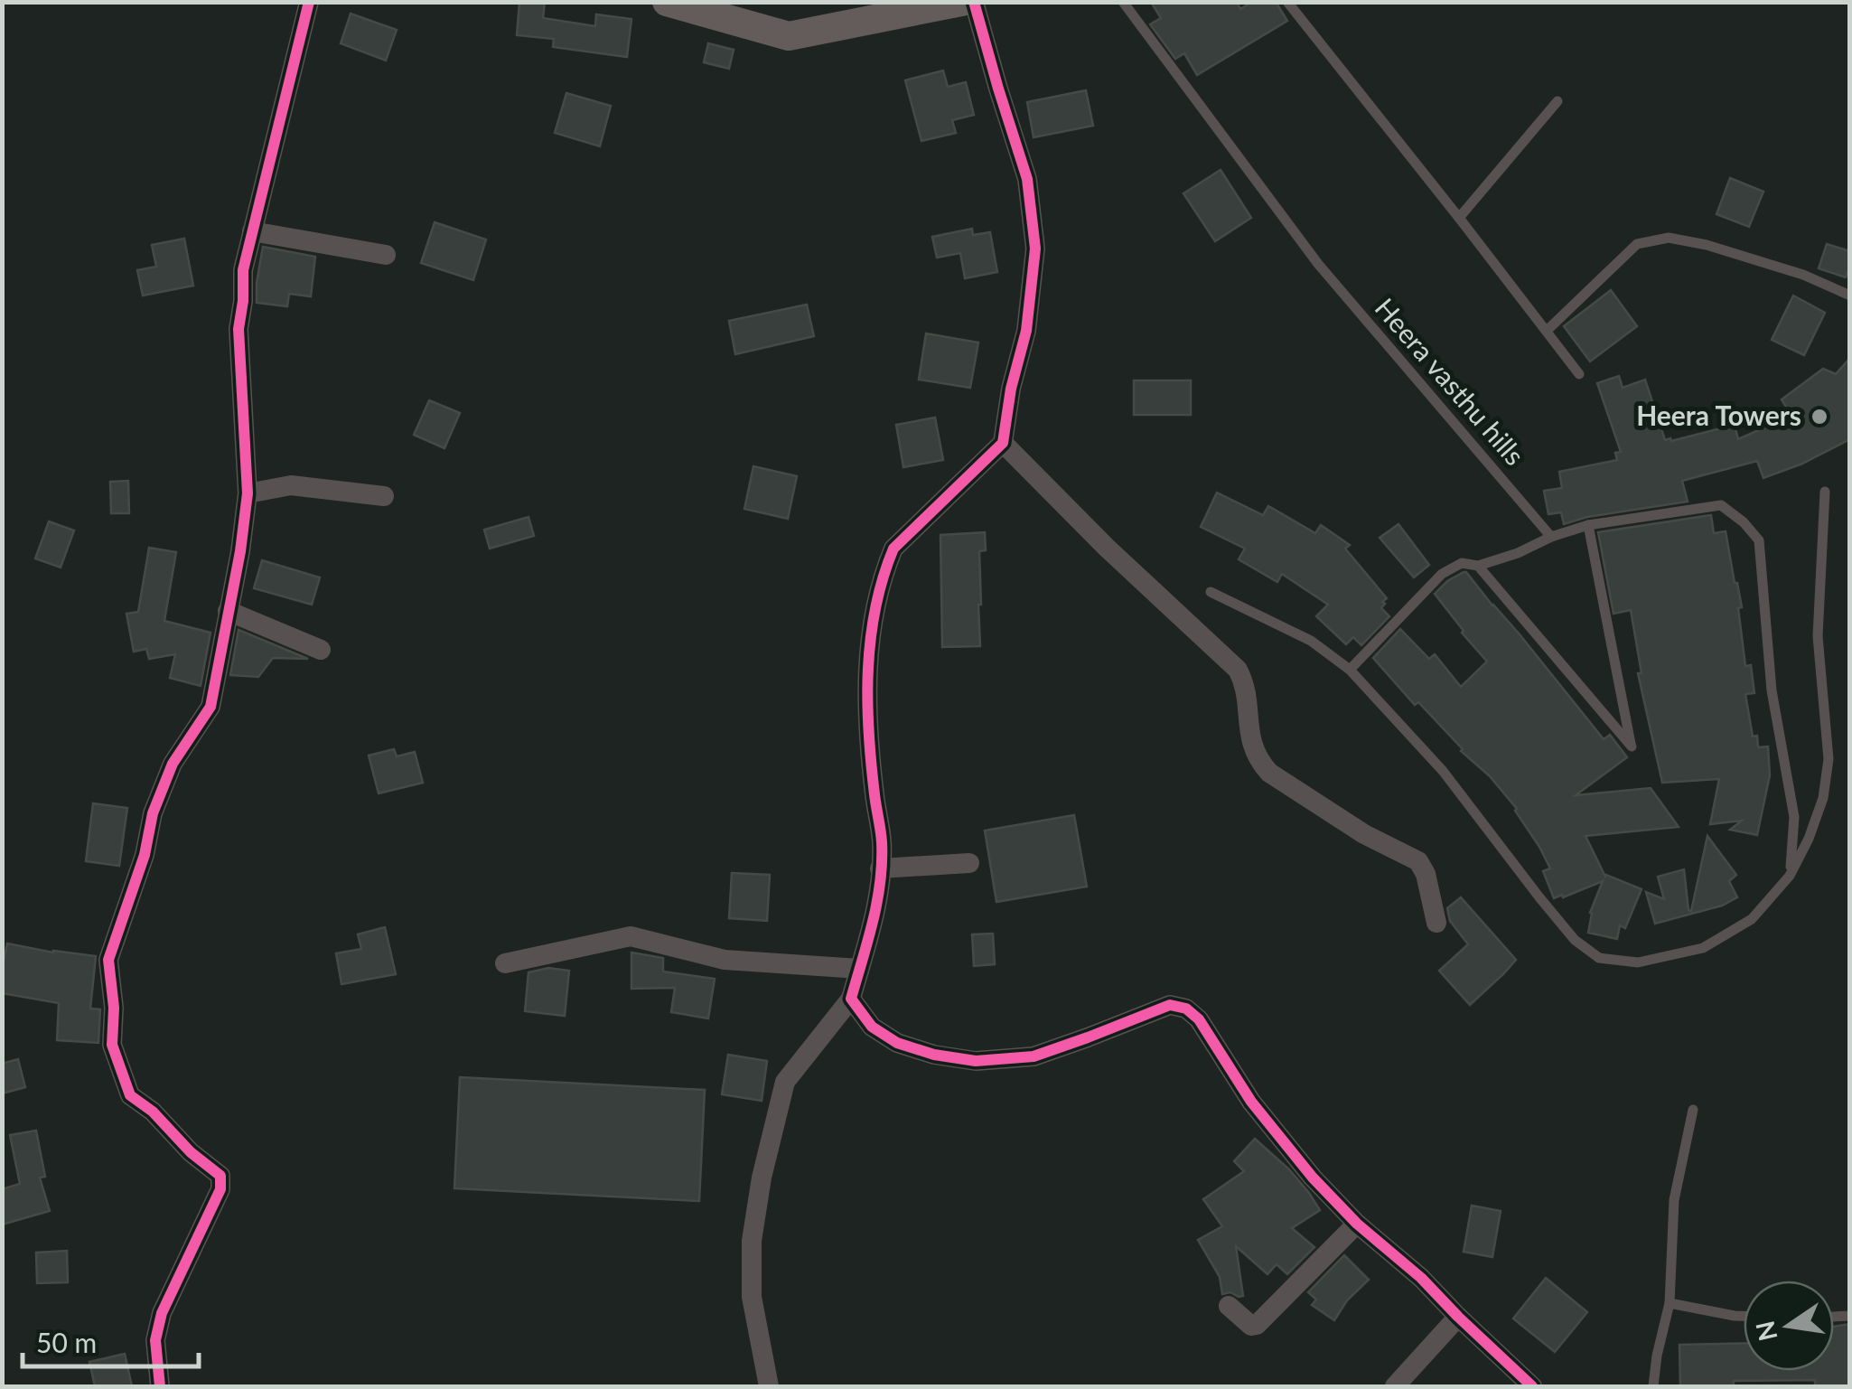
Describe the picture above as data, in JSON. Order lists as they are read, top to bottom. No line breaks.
{"streets":{"lane":["Heera vasthu hills"]},"places":["Heera Towers"],"scale_bar":"50 m","north":"left"}
